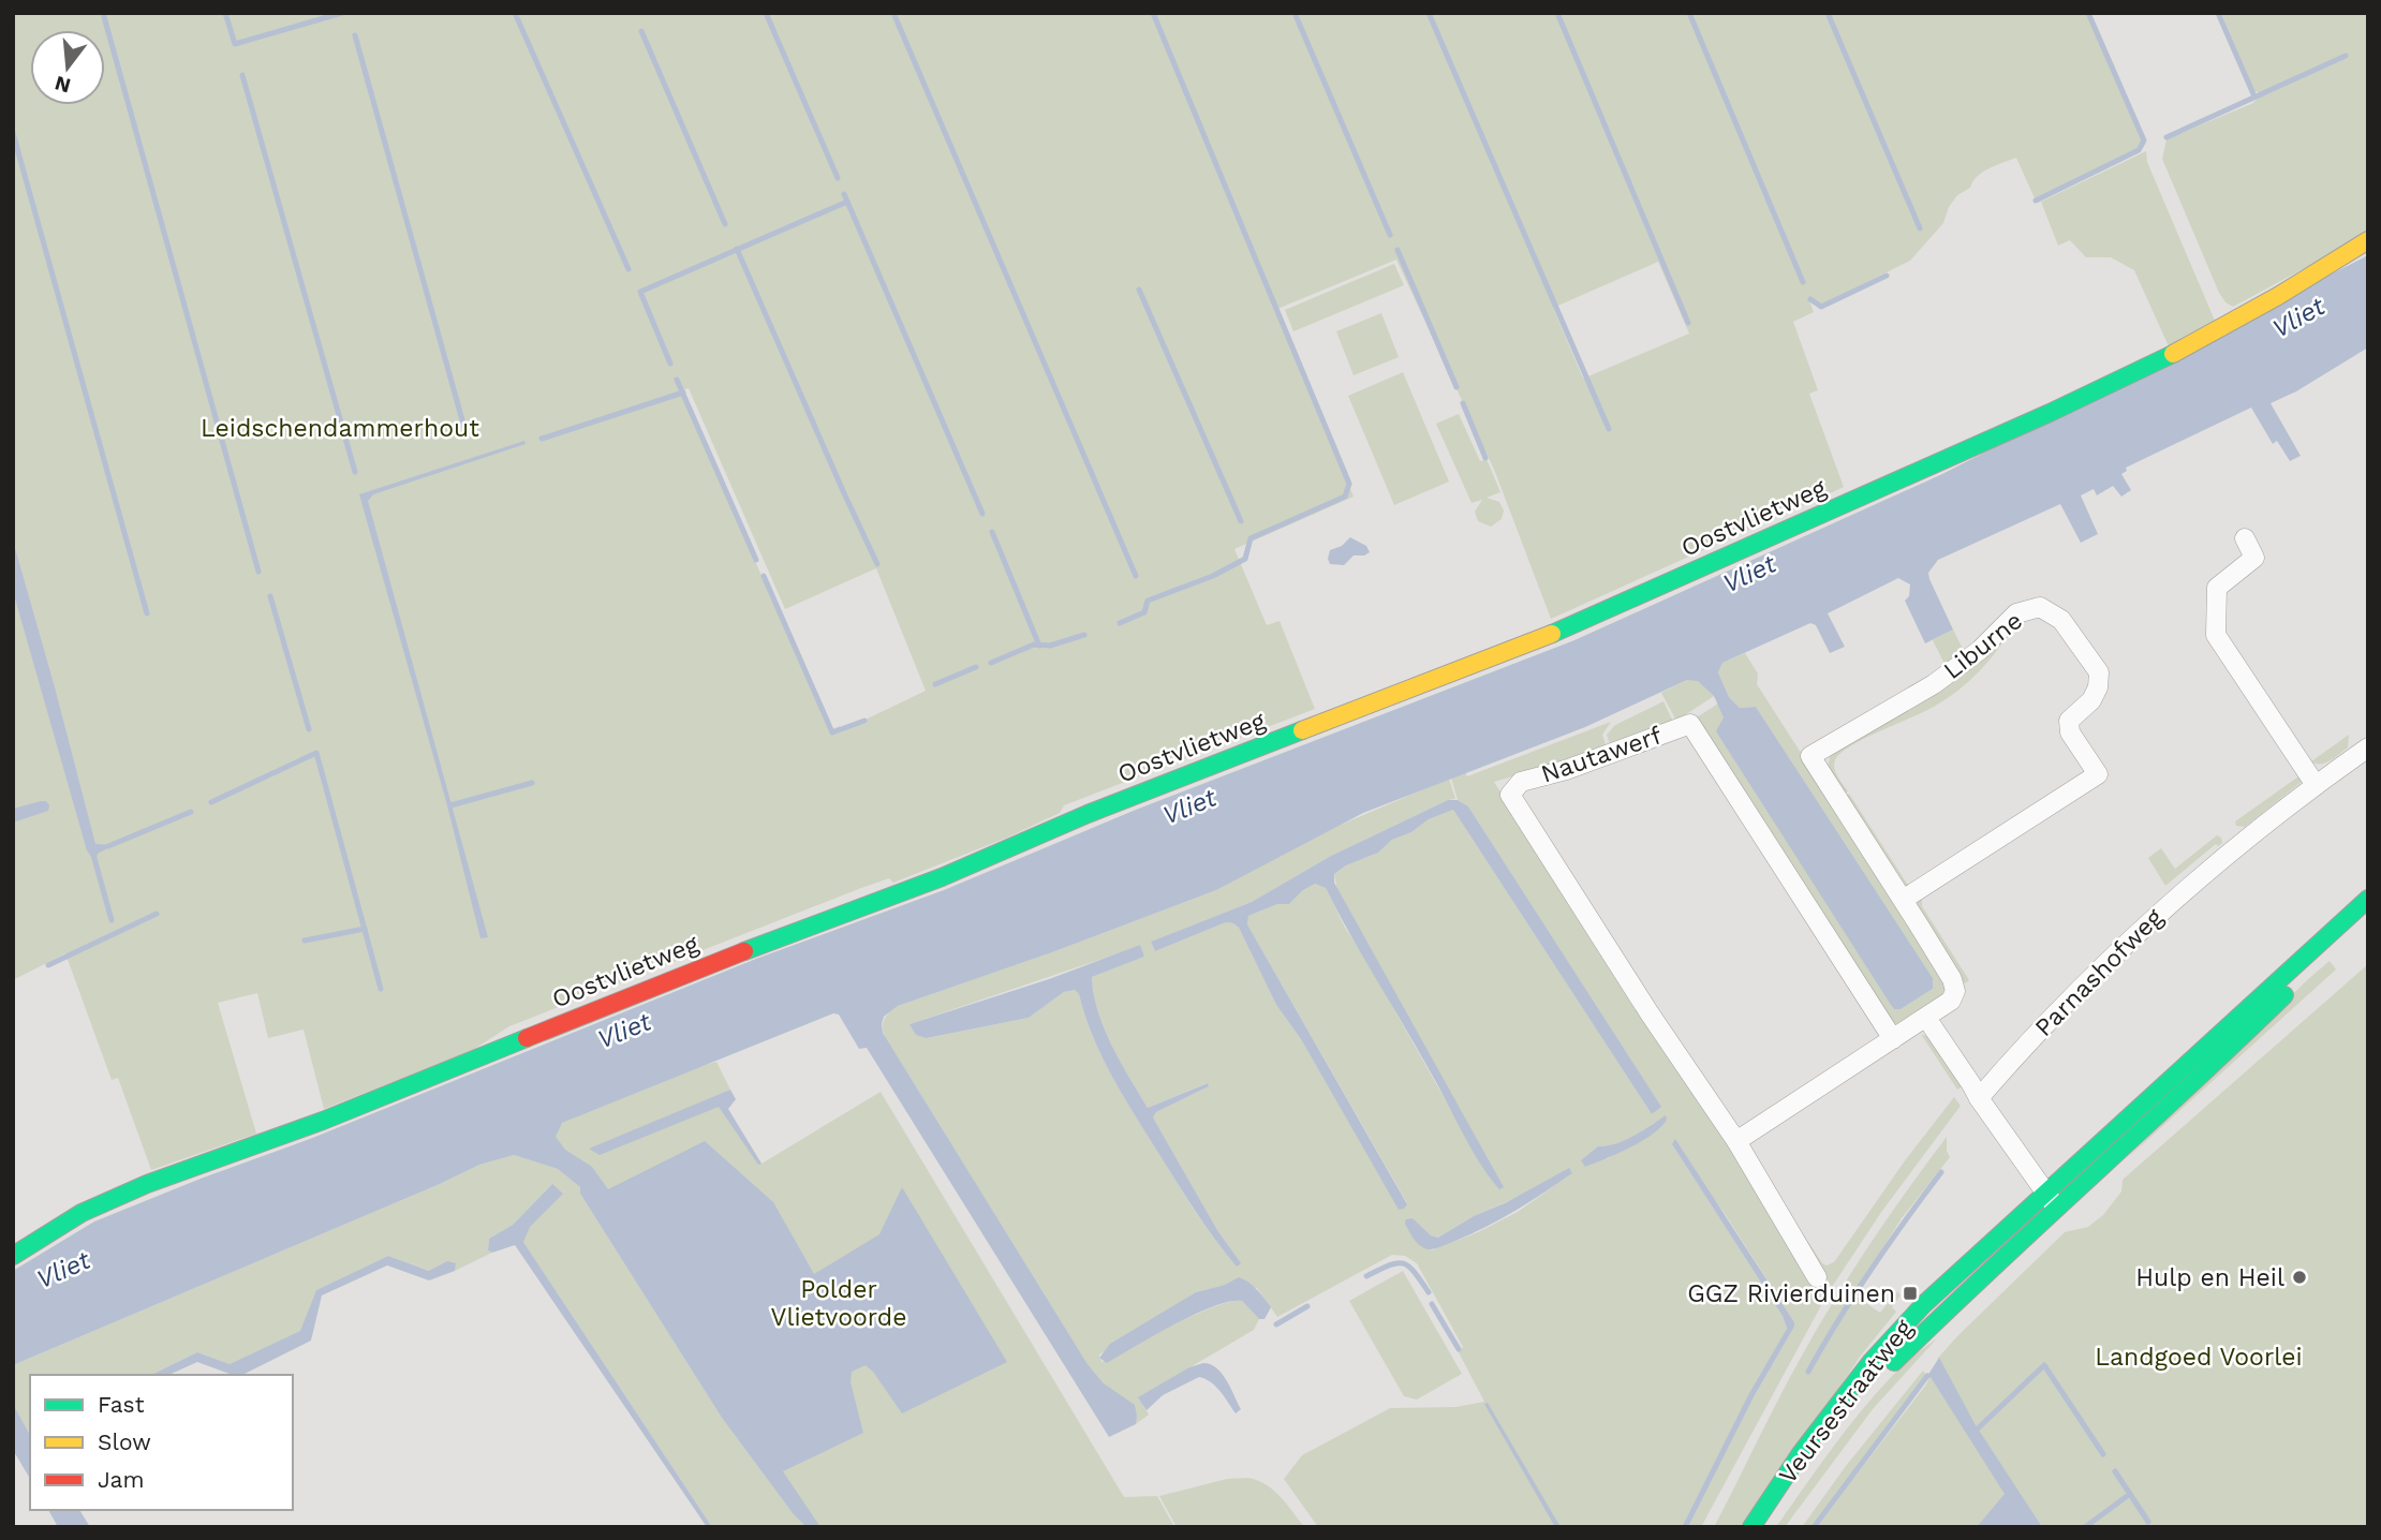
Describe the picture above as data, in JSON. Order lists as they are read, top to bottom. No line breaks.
{"streets":{"street":["Oostvlietweg","Liburne","Nautawerf","Parnashofweg","Veursestraatweg"]},"water":["Vliet"],"parks":["Leidschendammerhout","Polder Vlietvoorde","Landgoed Voorlei"],"places":{"other":["Hulp en Heil"],"transit":["GGZ Rivierduinen"]},"legend":["Fast","Slow","Jam"],"north":"bottom"}
